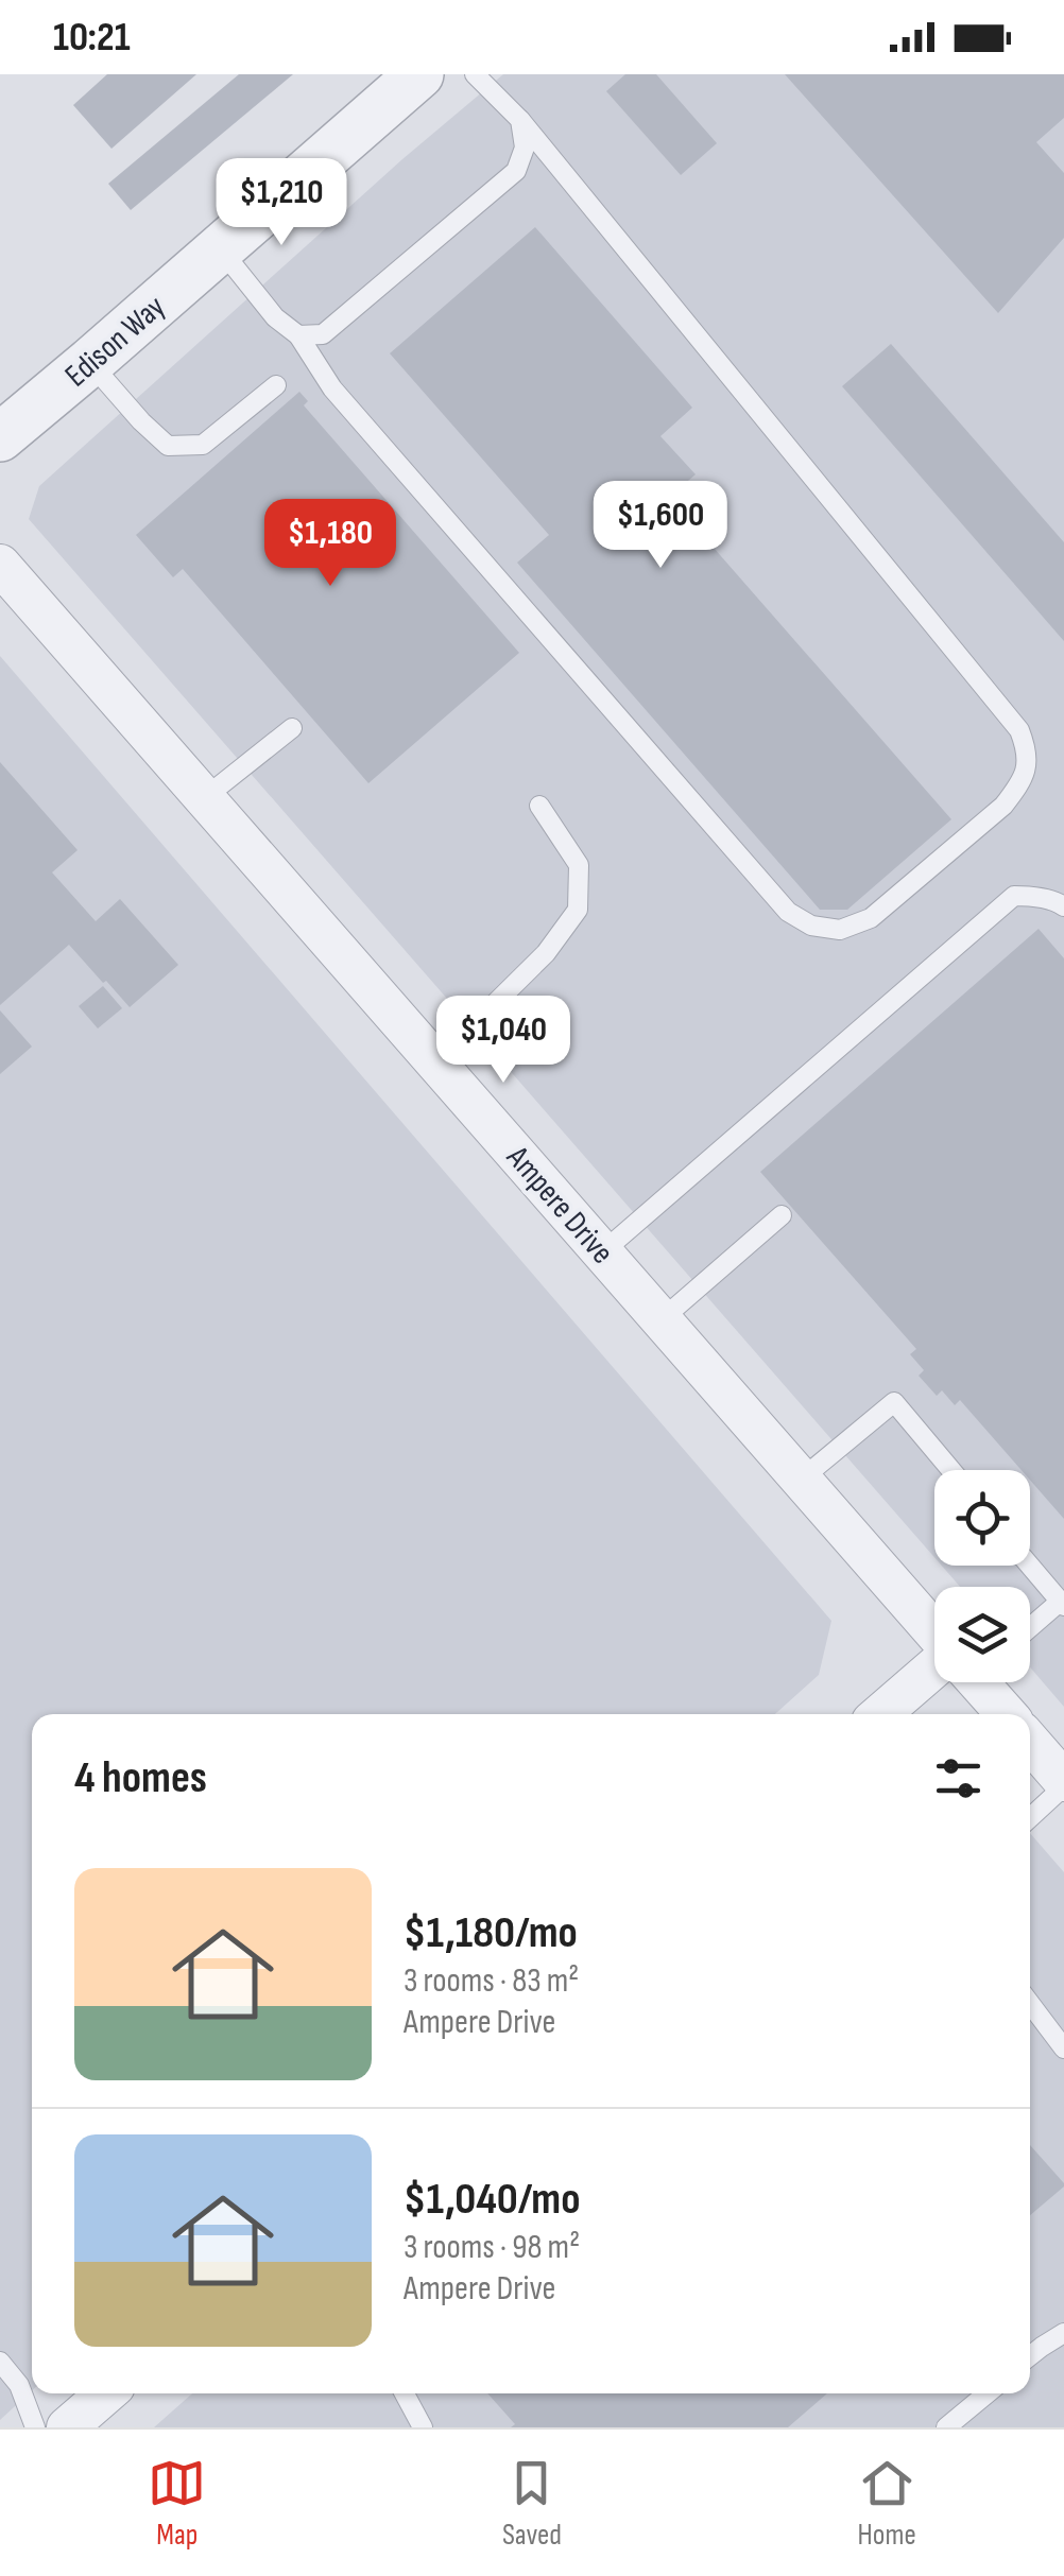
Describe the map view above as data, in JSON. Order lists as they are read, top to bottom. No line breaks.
{"streets":{"street":["Edison Way","Ampere Drive"]},"page":{"status":"10:21","price":["$1,210","$1,600","$1,180","$1,040"],"heading":"4 homes","list":[{"name":"$1,180/mo","note":"3 rooms · 83 m² · Ampere Drive"},{"name":"$1,040/mo","note":"3 rooms · 98 m² · Ampere Drive"}],"tabs":["Map","Saved","Home"]}}
